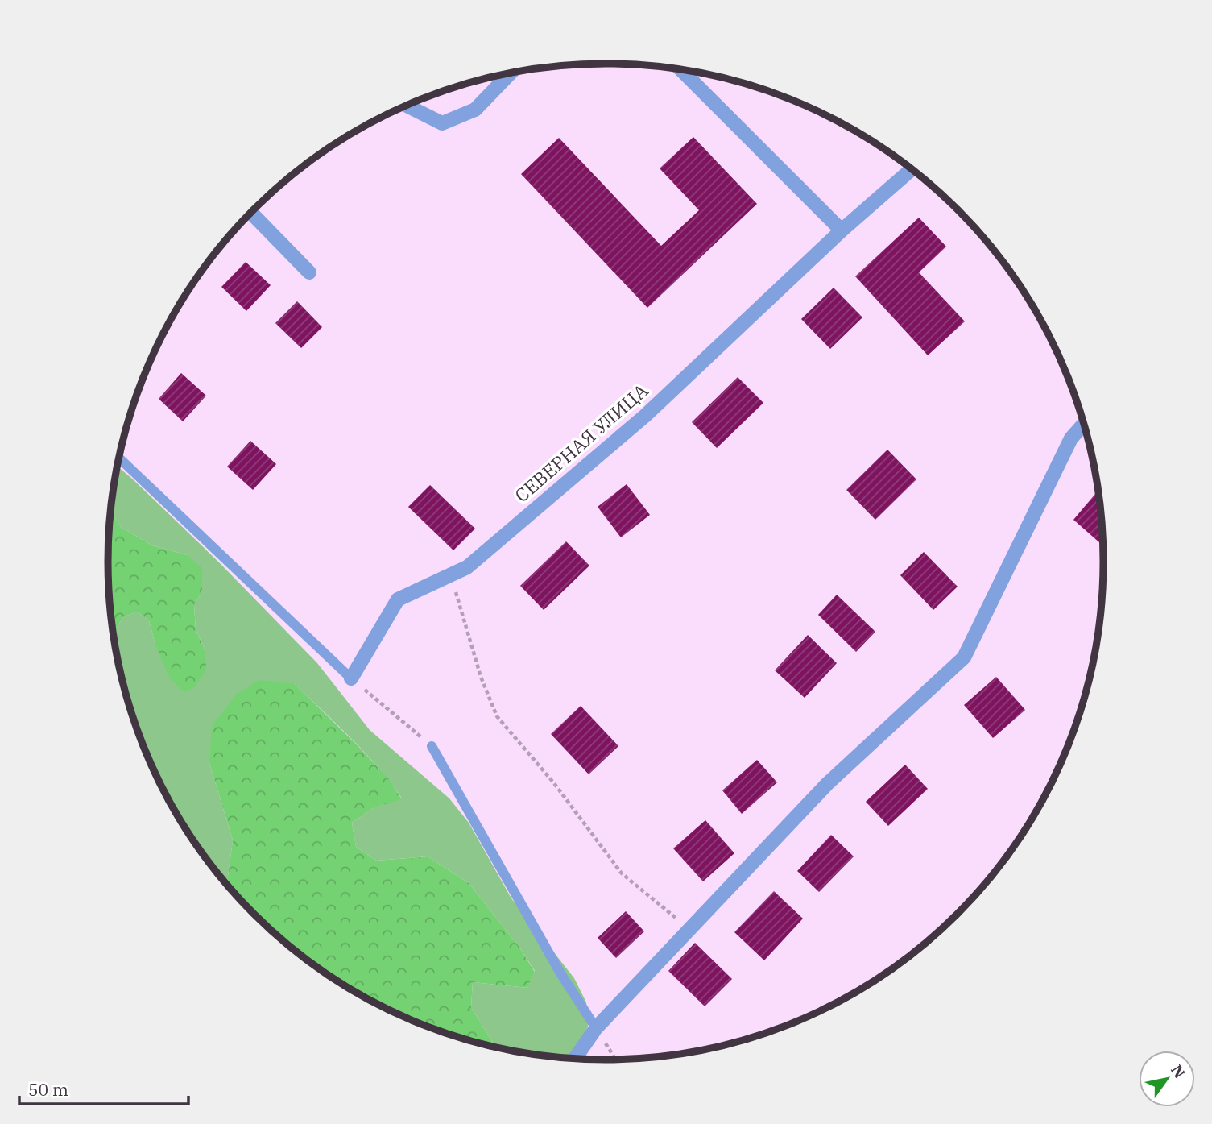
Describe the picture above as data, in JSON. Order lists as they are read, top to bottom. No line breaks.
{"streets":{"street":["СЕВЕРНАЯ УЛИЦА"]},"scale_bar":"50 m","north":"top right"}
